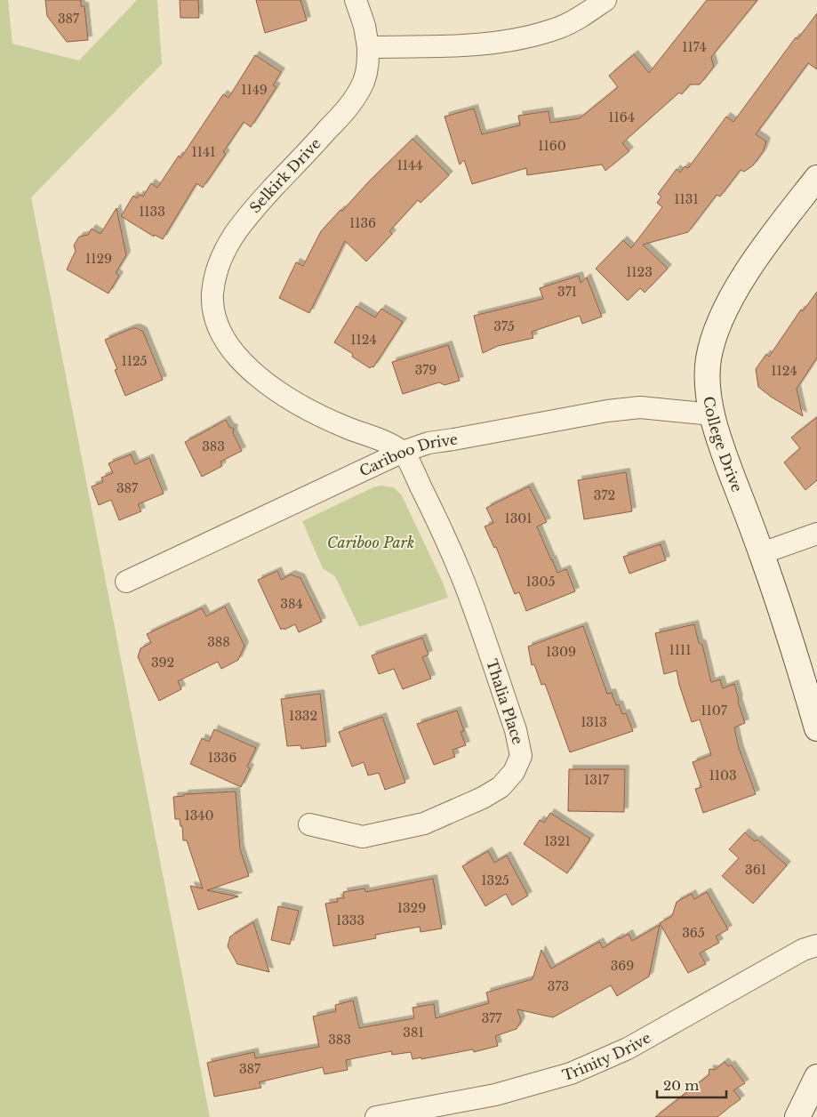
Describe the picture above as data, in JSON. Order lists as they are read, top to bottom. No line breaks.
{"streets":{"street":["Selkirk Drive","College Drive","Cariboo Drive","Thalia Place","Trinity Drive"]},"crossings":[["Selkirk Drive","Cariboo Drive"],["Selkirk Drive","Thalia Place"],["College Drive","Cariboo Drive"],["Cariboo Drive","Thalia Place"]],"parks":["Cariboo Park"],"house_numbers":["387","1174","1149","1164","1160","1141","1144","1131","1133","1136","1129","1123","371","375","1124","1125","379","1124","383","387","372","1301","1305","384","388","1111","1309","392","1107","1332","1313","1336","1103","1317","1340","1321","361","1325","1329","1333","365","369","373","377","381","383","387"],"scale_bar":"20 m"}
